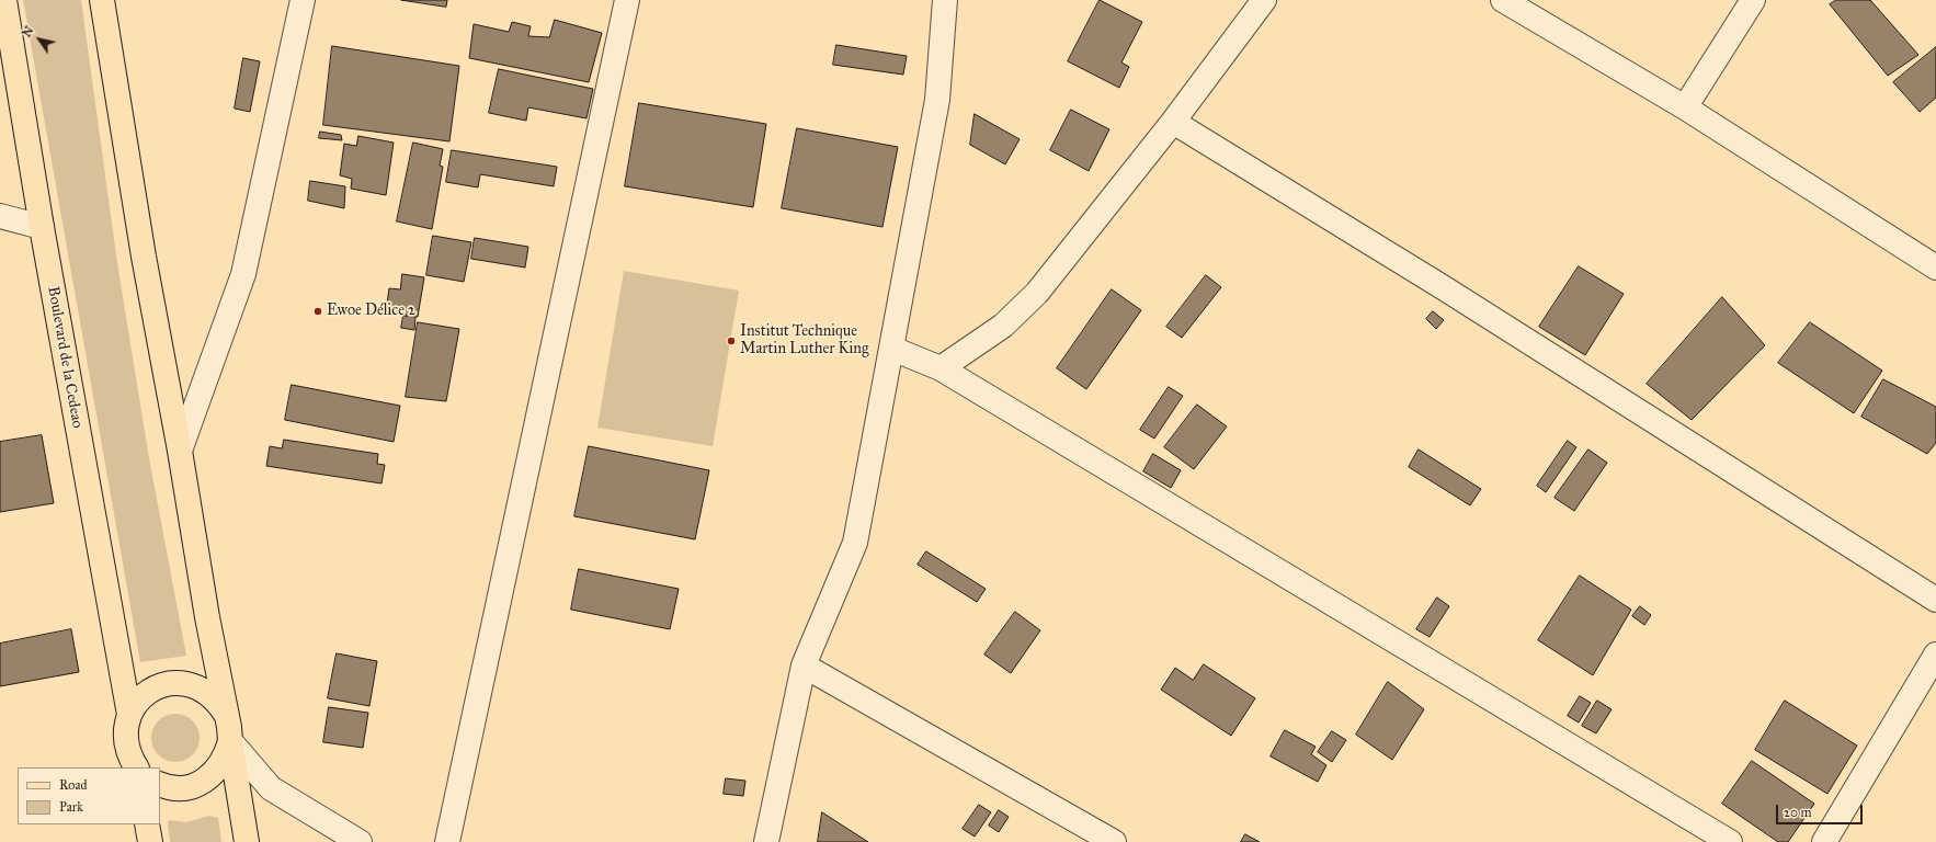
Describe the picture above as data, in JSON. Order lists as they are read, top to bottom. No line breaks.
{"streets":{"main road":["Boulevard de la Cedeao"]},"places":["Ewoe Délice 2","Institut Technique Martin Luther King"],"legend":["Road","Park"],"scale_bar":"20 m","north":"top left"}
